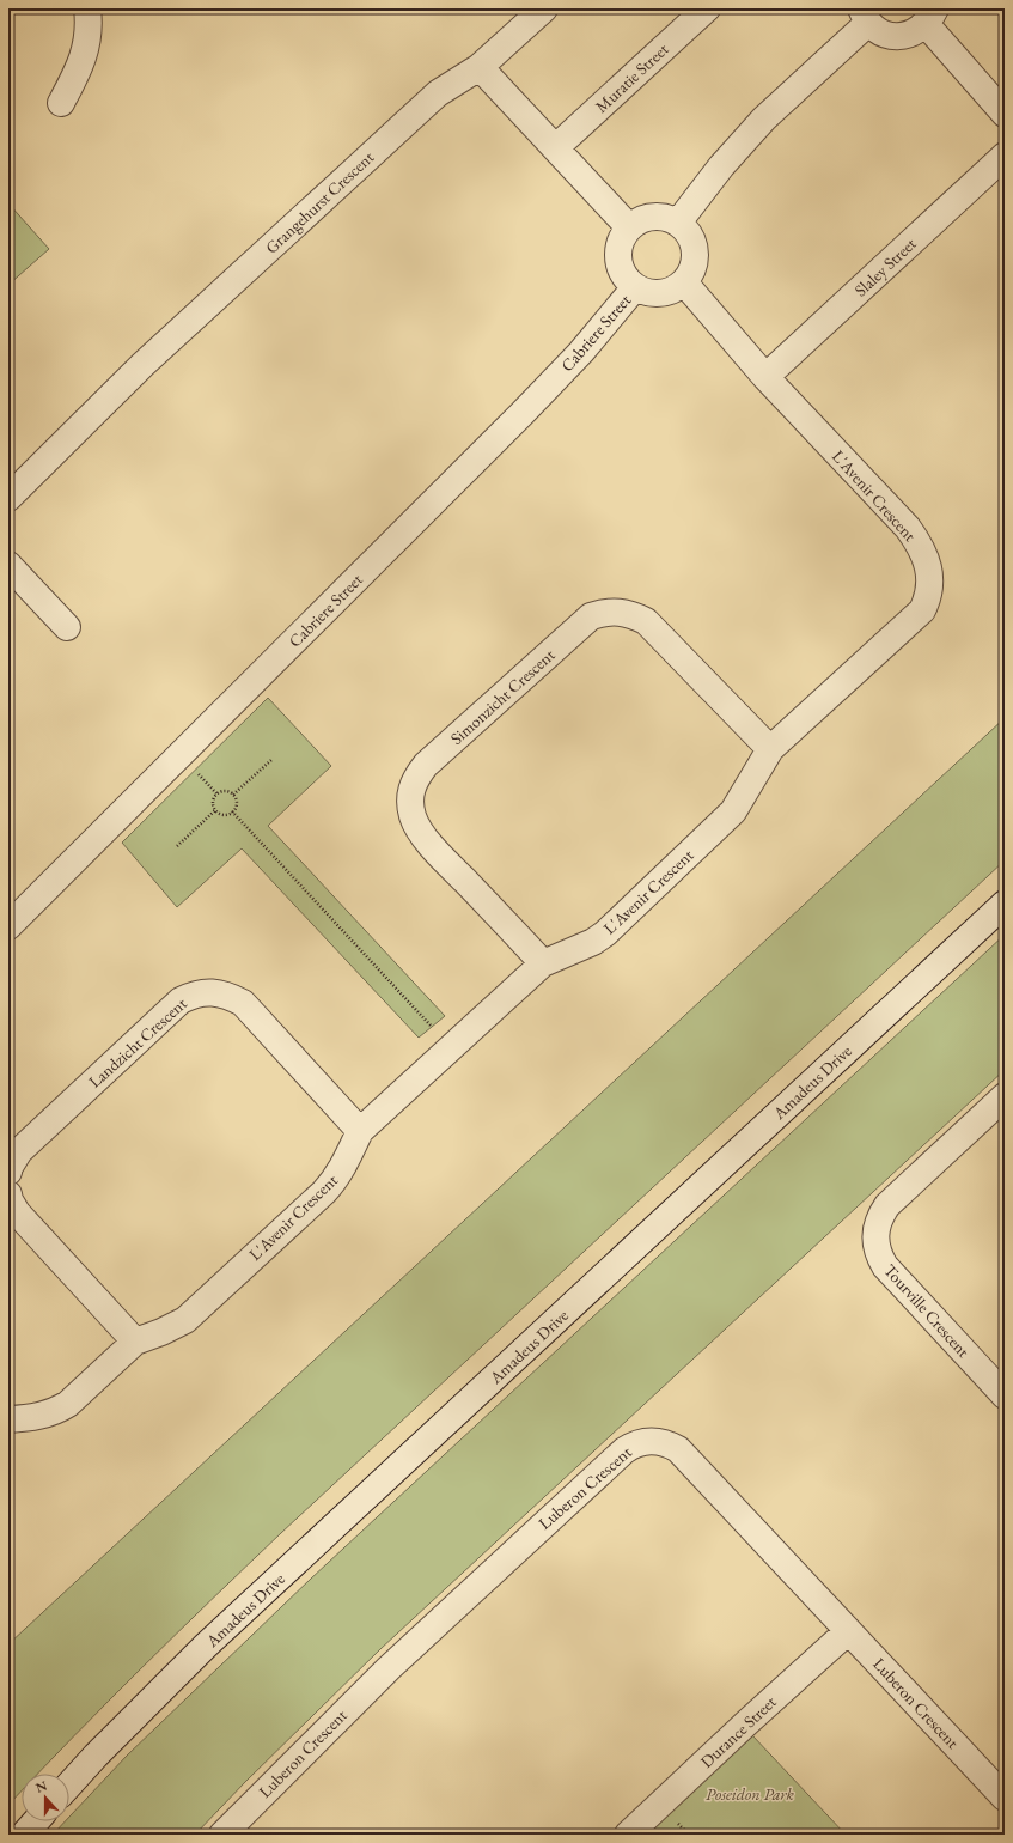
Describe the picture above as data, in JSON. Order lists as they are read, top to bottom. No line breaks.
{"streets":{"street":["Muratie Street","Grangehurst Crescent","Slaley Street","Cabriere Street","L'Avenir Crescent","Simonzicht Crescent","Landzicht Crescent","Amadeus Drive","Tourville Crescent","Luberon Crescent","Durance Street"]},"crossings":[["Slaley Street","L'Avenir Crescent"],["Cabriere Street","L'Avenir Crescent"],["L'Avenir Crescent","Simonzicht Crescent"],["L'Avenir Crescent","Landzicht Crescent"],["Luberon Crescent","Durance Street"]],"parks":["Poseidon Park"],"north":"top"}
